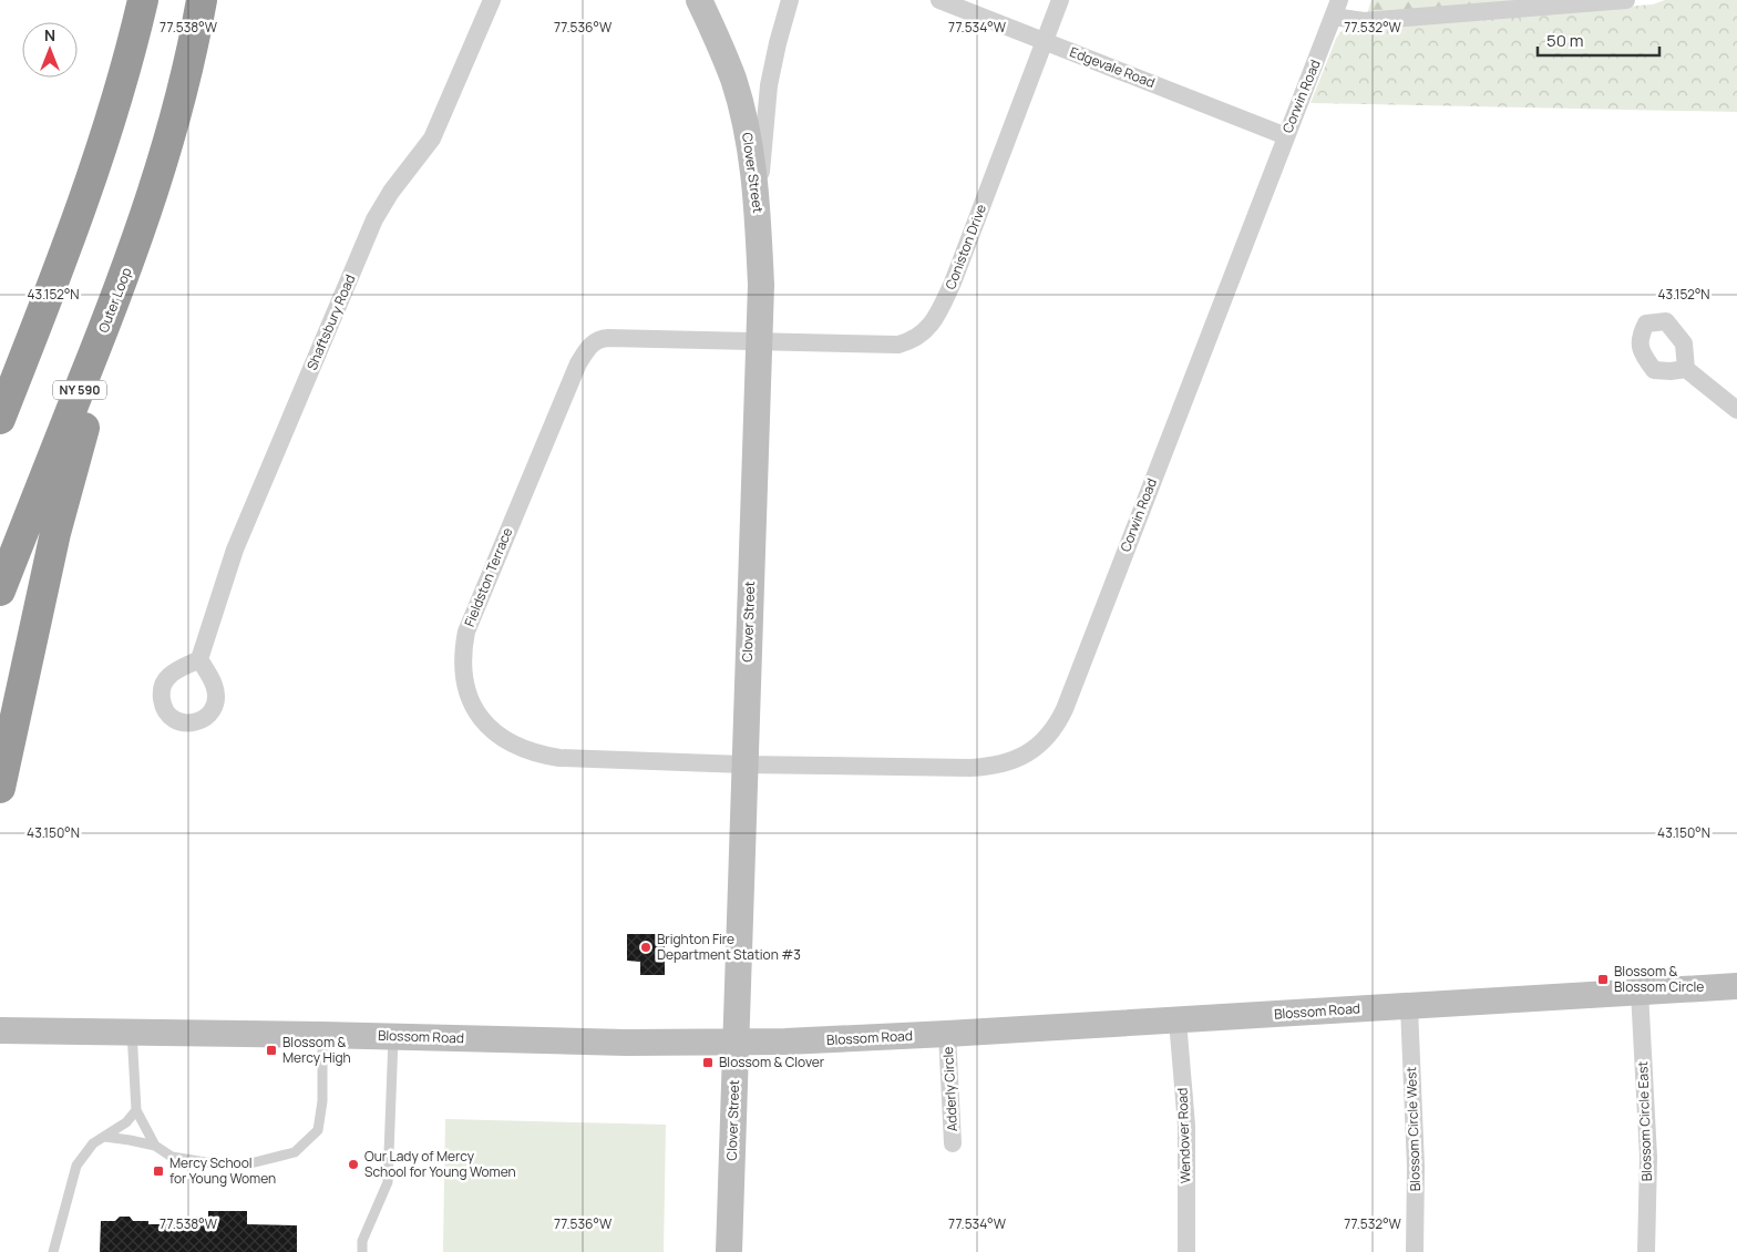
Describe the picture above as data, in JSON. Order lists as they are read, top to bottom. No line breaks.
{"streets":{"highway":["Outer Loop","NY 590"],"street":["Edgevale Road","Corwin Road","Clover Street","Coniston Drive","Shaftsbury Road","Fieldston Terrace","Blossom Road","Adderly Circle","Blossom Circle East","Blossom Circle West","Wendover Road"]},"crossings":[["Edgevale Road","Corwin Road"],["Edgevale Road","Coniston Drive"],["Corwin Road","Clover Street"],["Corwin Road","Fieldston Terrace"],["Clover Street","Coniston Drive"],["Clover Street","Fieldston Terrace"],["Clover Street","Blossom Road"],["Coniston Drive","Fieldston Terrace"],["Blossom Road","Adderly Circle"],["Blossom Road","Blossom Circle East"],["Blossom Road","Blossom Circle West"],["Blossom Road","Wendover Road"]],"places":{"other":["Brighton Fire Department Station #3","Our Lady of Mercy School for Young Women"],"transit":["Blossom & Blossom Circle","Blossom & Mercy High","Blossom & Clover","Mercy School for Young Women"]},"scale_bar":"50 m","north":"top","coordinates":["77.538°W","77.536°W","77.534°W","77.532°W","43.152°N","43.150°N"]}
